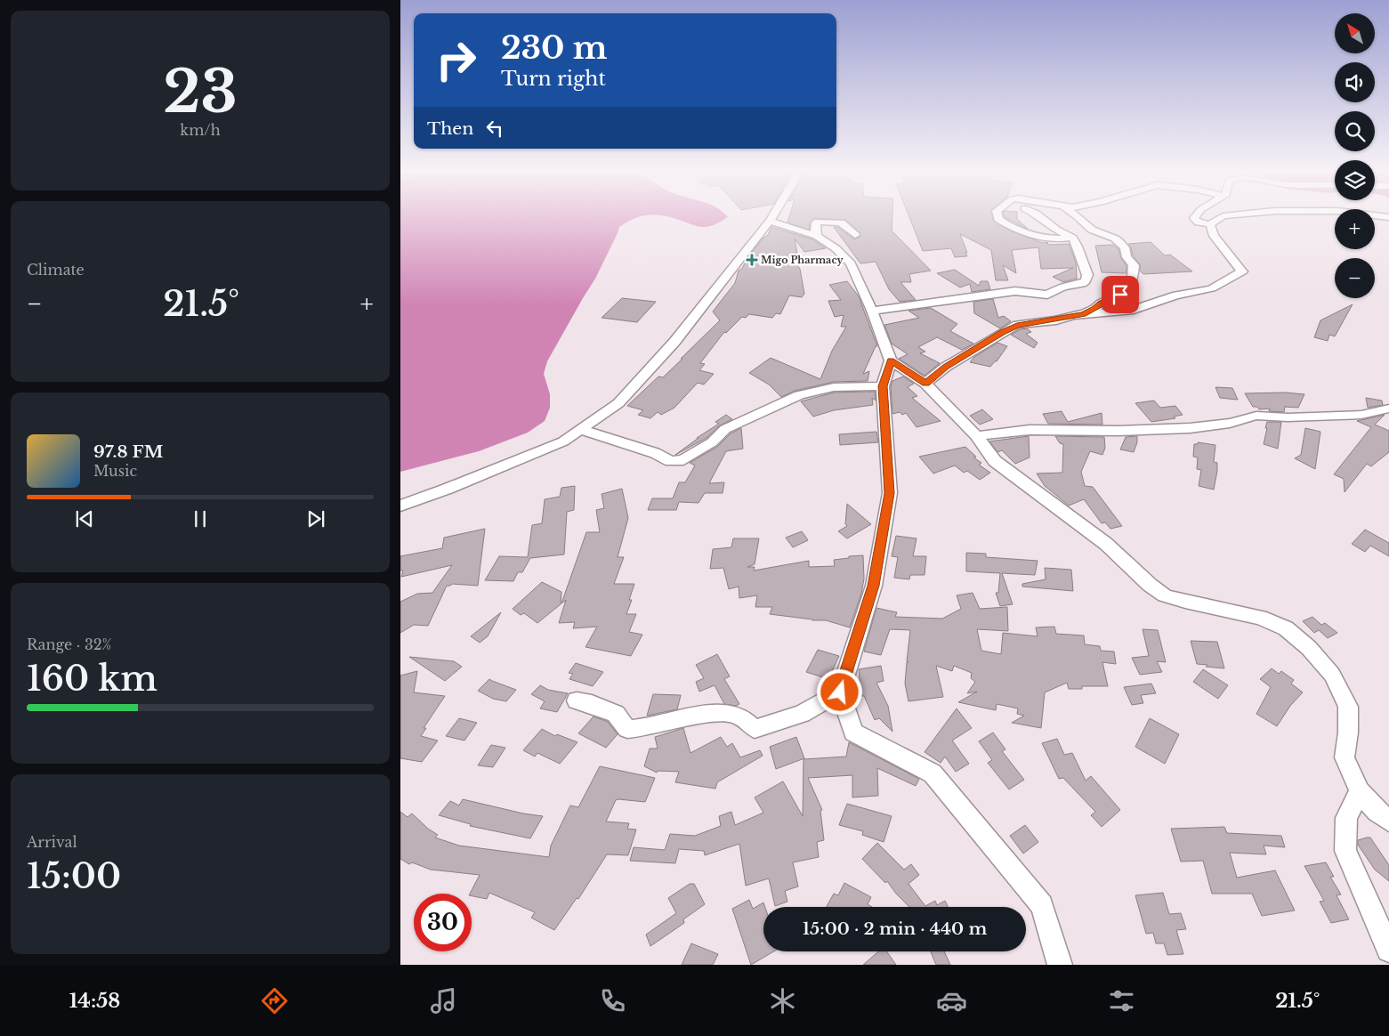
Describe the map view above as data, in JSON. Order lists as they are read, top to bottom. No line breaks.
{"places":{"health":["Migo Pharmacy"]},"north":"top left","page":{"tile":[["23","km/h"],"Climate",["Range · 32%","160 km"],["Arrival","15:00"]],"map_buttons":["+","−"],"turn":["230 m","Turn right"],"then":"Then","heat":["−","21.5°","+"],"song":["97.8 FM","Music"],"limit":"30","trip":"15:00 · 2 min · 440 m","tabs":["14:58","21.5°"]}}
